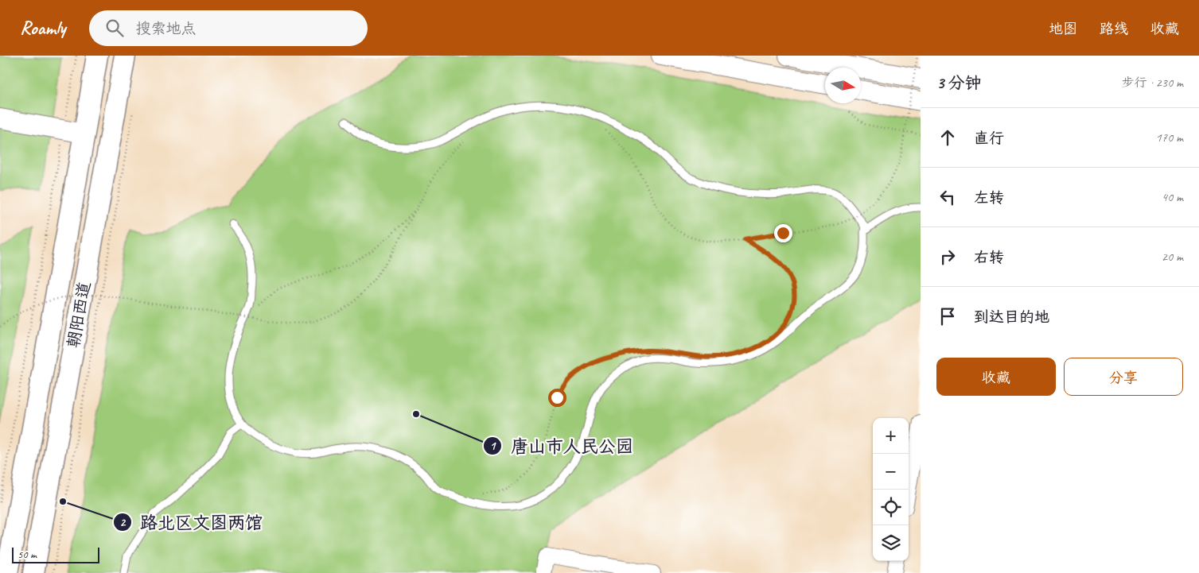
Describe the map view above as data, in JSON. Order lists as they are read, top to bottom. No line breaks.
{"streets":{"main road":["朝阳西道"]},"places":["唐山市人民公园","路北区文图两馆"],"scale_bar":"50 m","north":"right","page":{"header":"Roamly","search":"搜索地点","nav":["地图","路线","收藏"],"heading":["3 分钟","步行 · 230 m"],"list":[["直行","170 m"],["左转","40 m"],["右转","20 m"],"到达目的地"],"buttons":["收藏","分享"],"map_buttons":["+","−"],"scale":"50 m"}}
